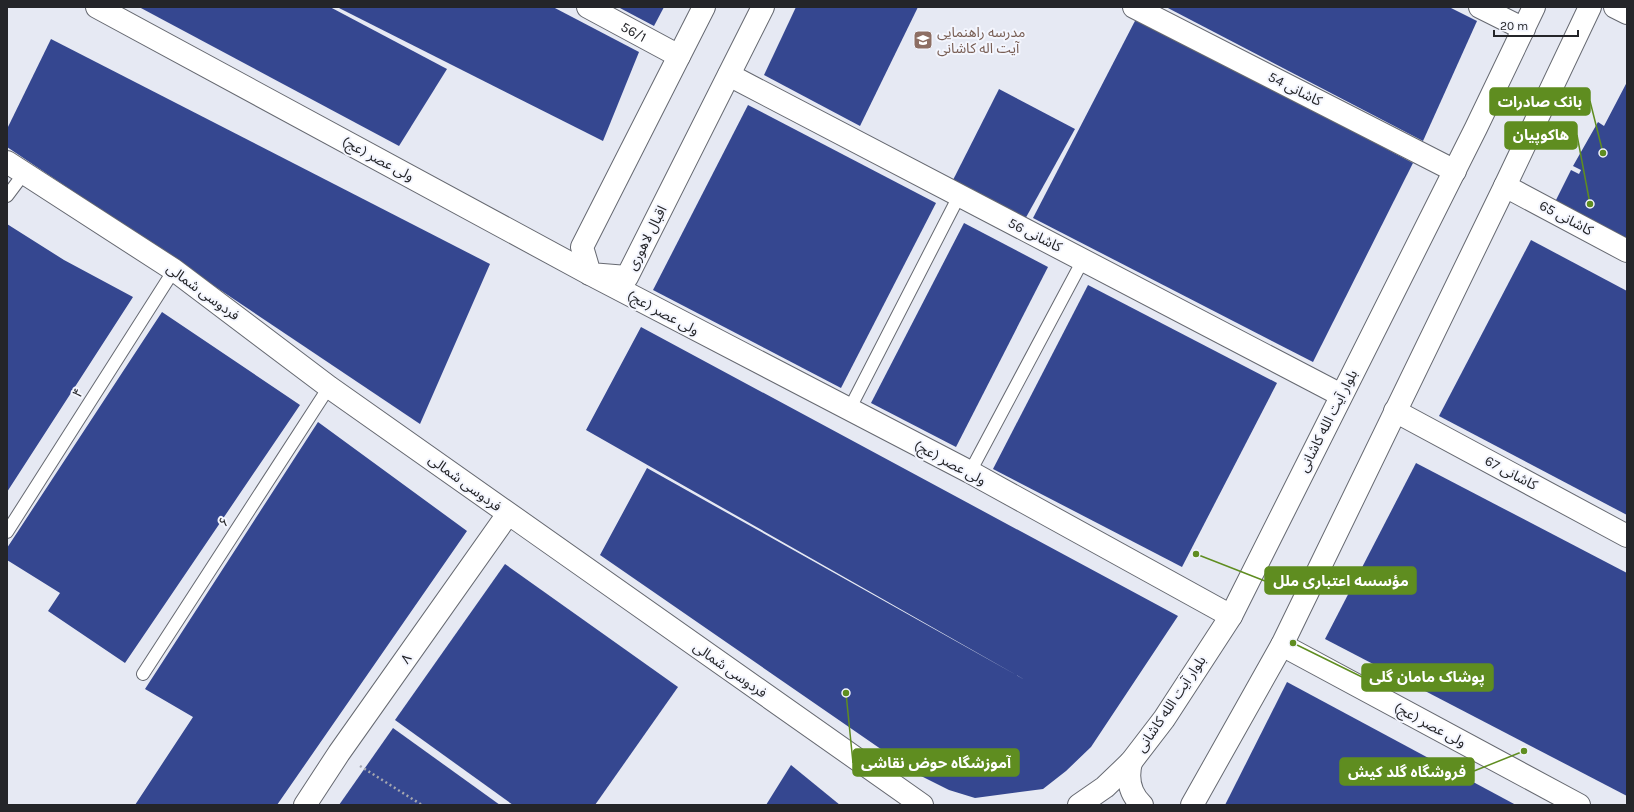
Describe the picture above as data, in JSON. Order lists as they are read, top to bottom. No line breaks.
{"streets":{"main road":["56/1","کاشانی 54","ولی عصر (عج)","کاشانی 65","کاشانی 56","اقبال لاهوری","فردوسی شمالی","بلوار آیت الله کاشانی","کاشانی 67","۸"],"lane":["۴","۶"]},"crossings":[["کاشانی 54","بلوار آیت الله کاشانی"],["ولی عصر (عج)","اقبال لاهوری"],["ولی عصر (عج)","بلوار آیت الله کاشانی"],["کاشانی 56","اقبال لاهوری"],["کاشانی 56","بلوار آیت الله کاشانی"],["فردوسی شمالی","۴"],["فردوسی شمالی","۶"],["فردوسی شمالی","۸"]],"places":{"school or university":["مدرسه راهنمایی آیت اله کاشانی"],"other":["بانک صادرات","هاکوپیان","مؤسسه اعتباری ملل","پوشاک مامان گلی","آموزشگاه حوض نقاشی","فروشگاه گلد کیش"]},"scale_bar":"20 m"}
